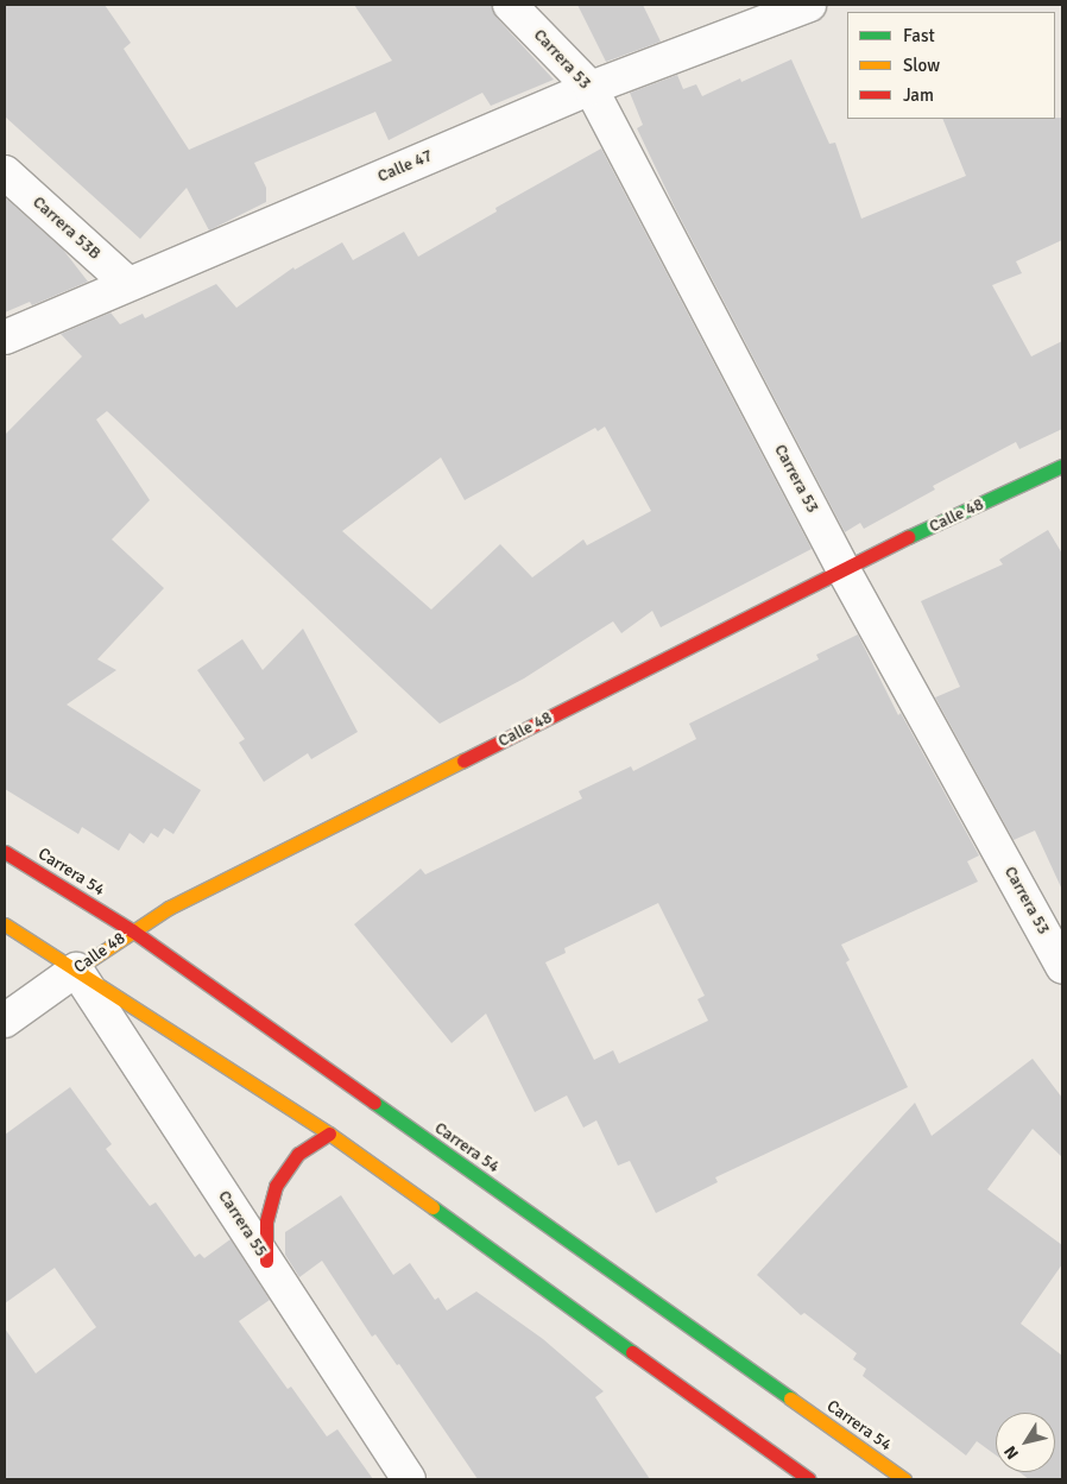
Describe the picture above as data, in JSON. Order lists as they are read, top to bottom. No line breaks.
{"streets":{"main road":["Calle 48","Carrera 54"],"street":["Carrera 53","Calle 47","Carrera 53B","Carrera 55"]},"crossings":[["Carrera 53","Calle 47"],["Carrera 53","Calle 48"],["Calle 47","Carrera 53B"],["Calle 48","Carrera 54"],["Calle 48","Carrera 55"]],"legend":["Fast","Slow","Jam"],"north":"bottom left"}
